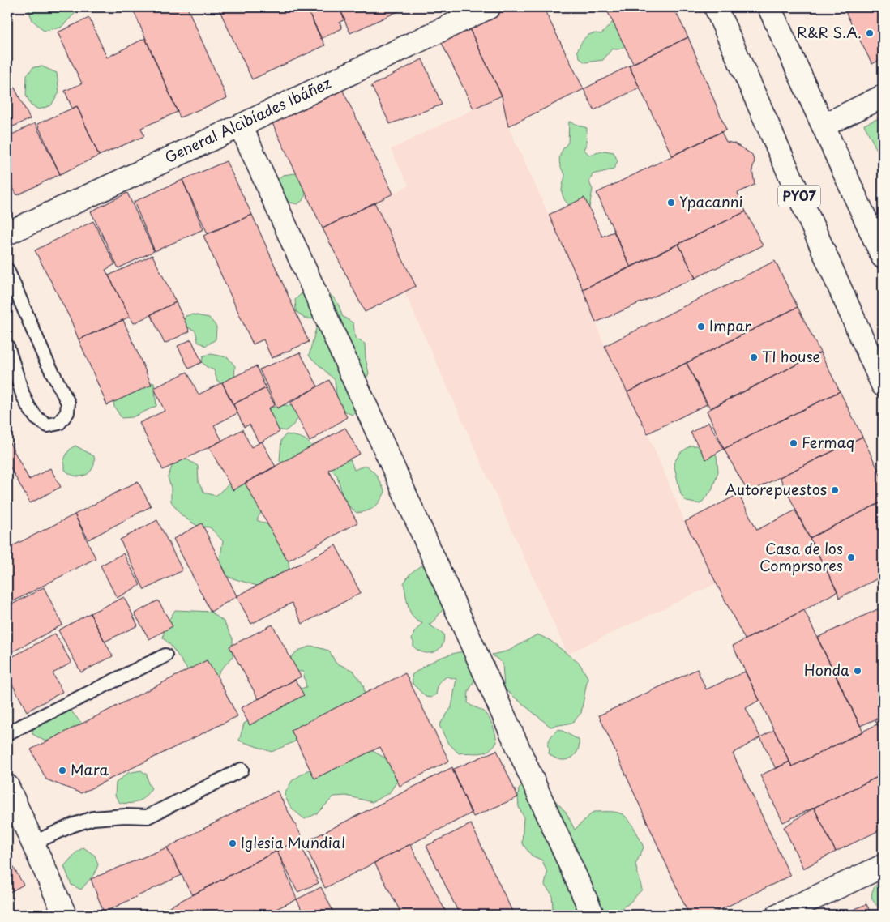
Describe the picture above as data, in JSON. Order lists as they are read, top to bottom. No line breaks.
{"streets":{"main road":["General Alcibíades Ibáñez","PY07"]},"places":["R&R S.A.","Ypacanni","Impar","TI house","Fermaq","Autorepuestos","Casa de los Comprsores","Honda","Mara","Iglesia Mundial"]}
